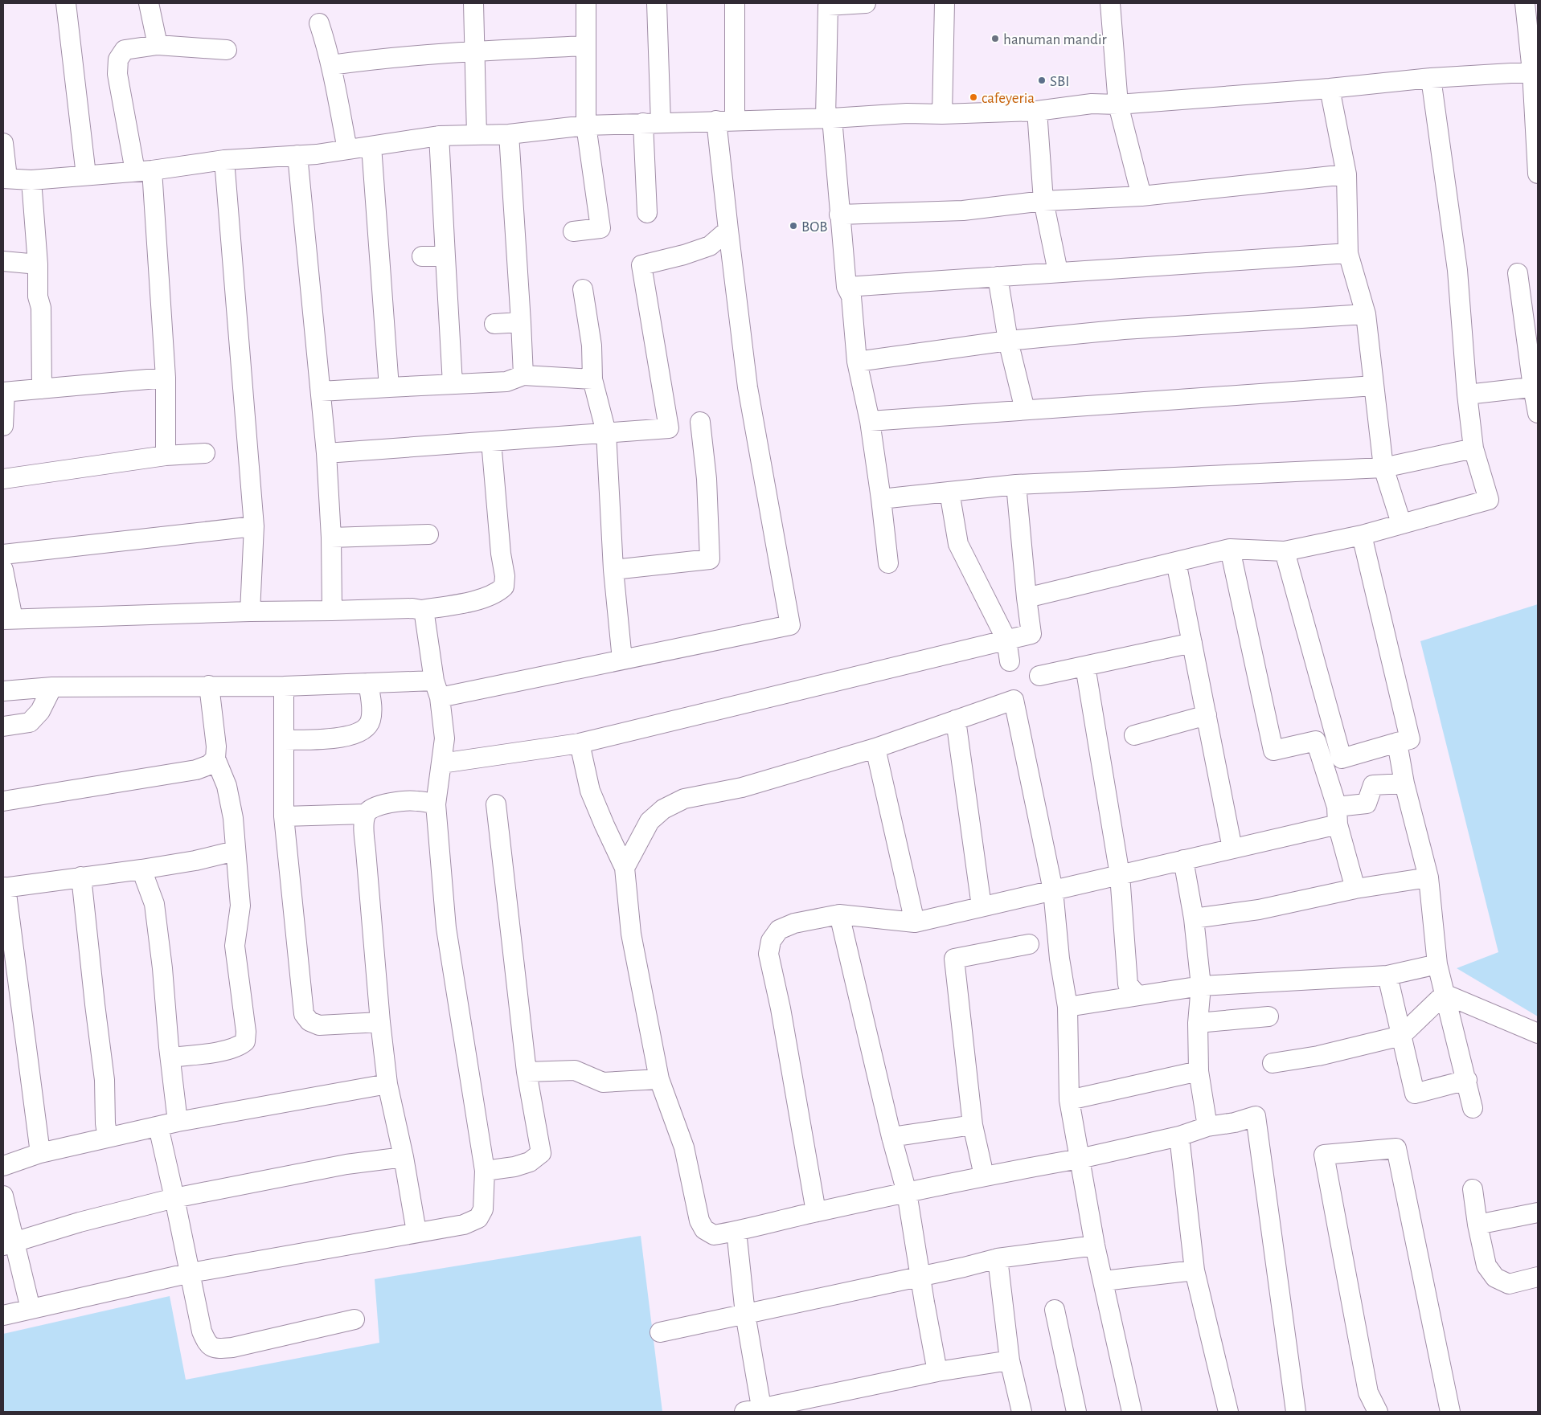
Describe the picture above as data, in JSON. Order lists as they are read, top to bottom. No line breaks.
{"places":["hanuman mandir","SBI","cafeyeria","BOB"]}
